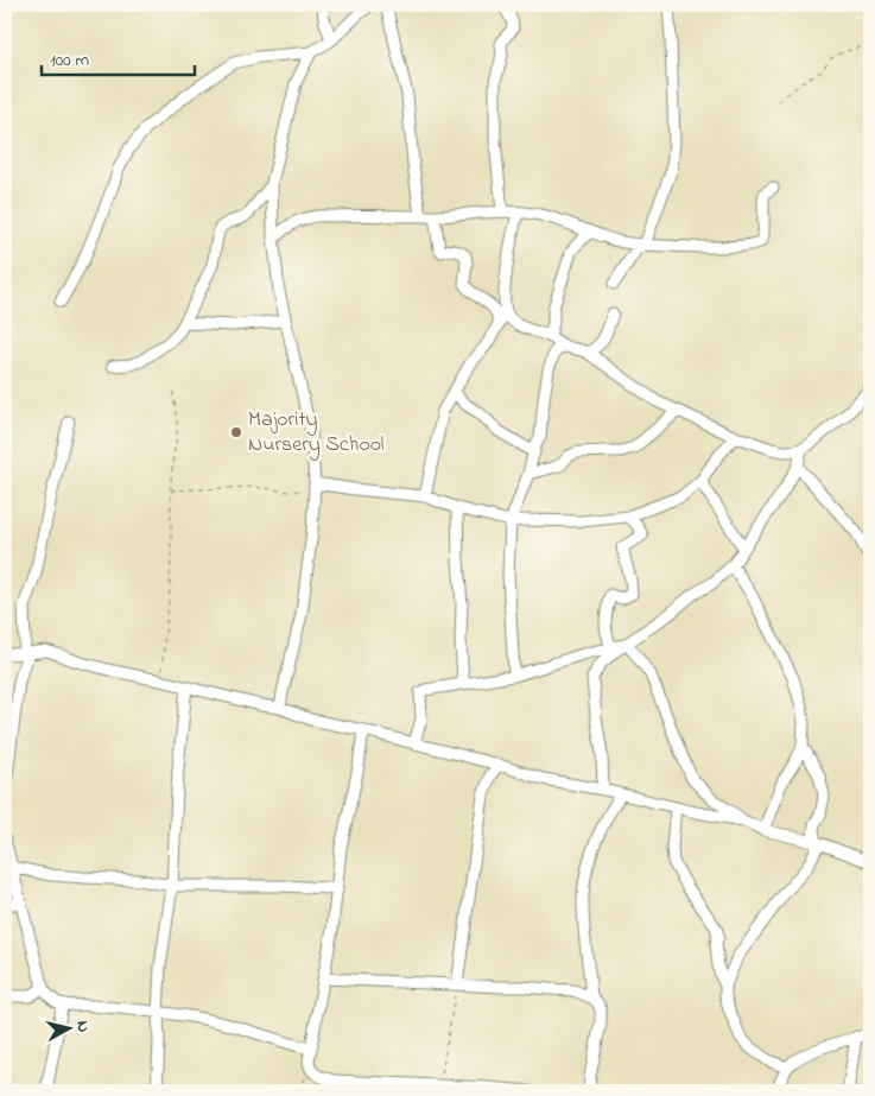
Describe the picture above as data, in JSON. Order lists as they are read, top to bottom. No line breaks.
{"places":["Majority Nursery School"],"scale_bar":"100 m","north":"right"}
